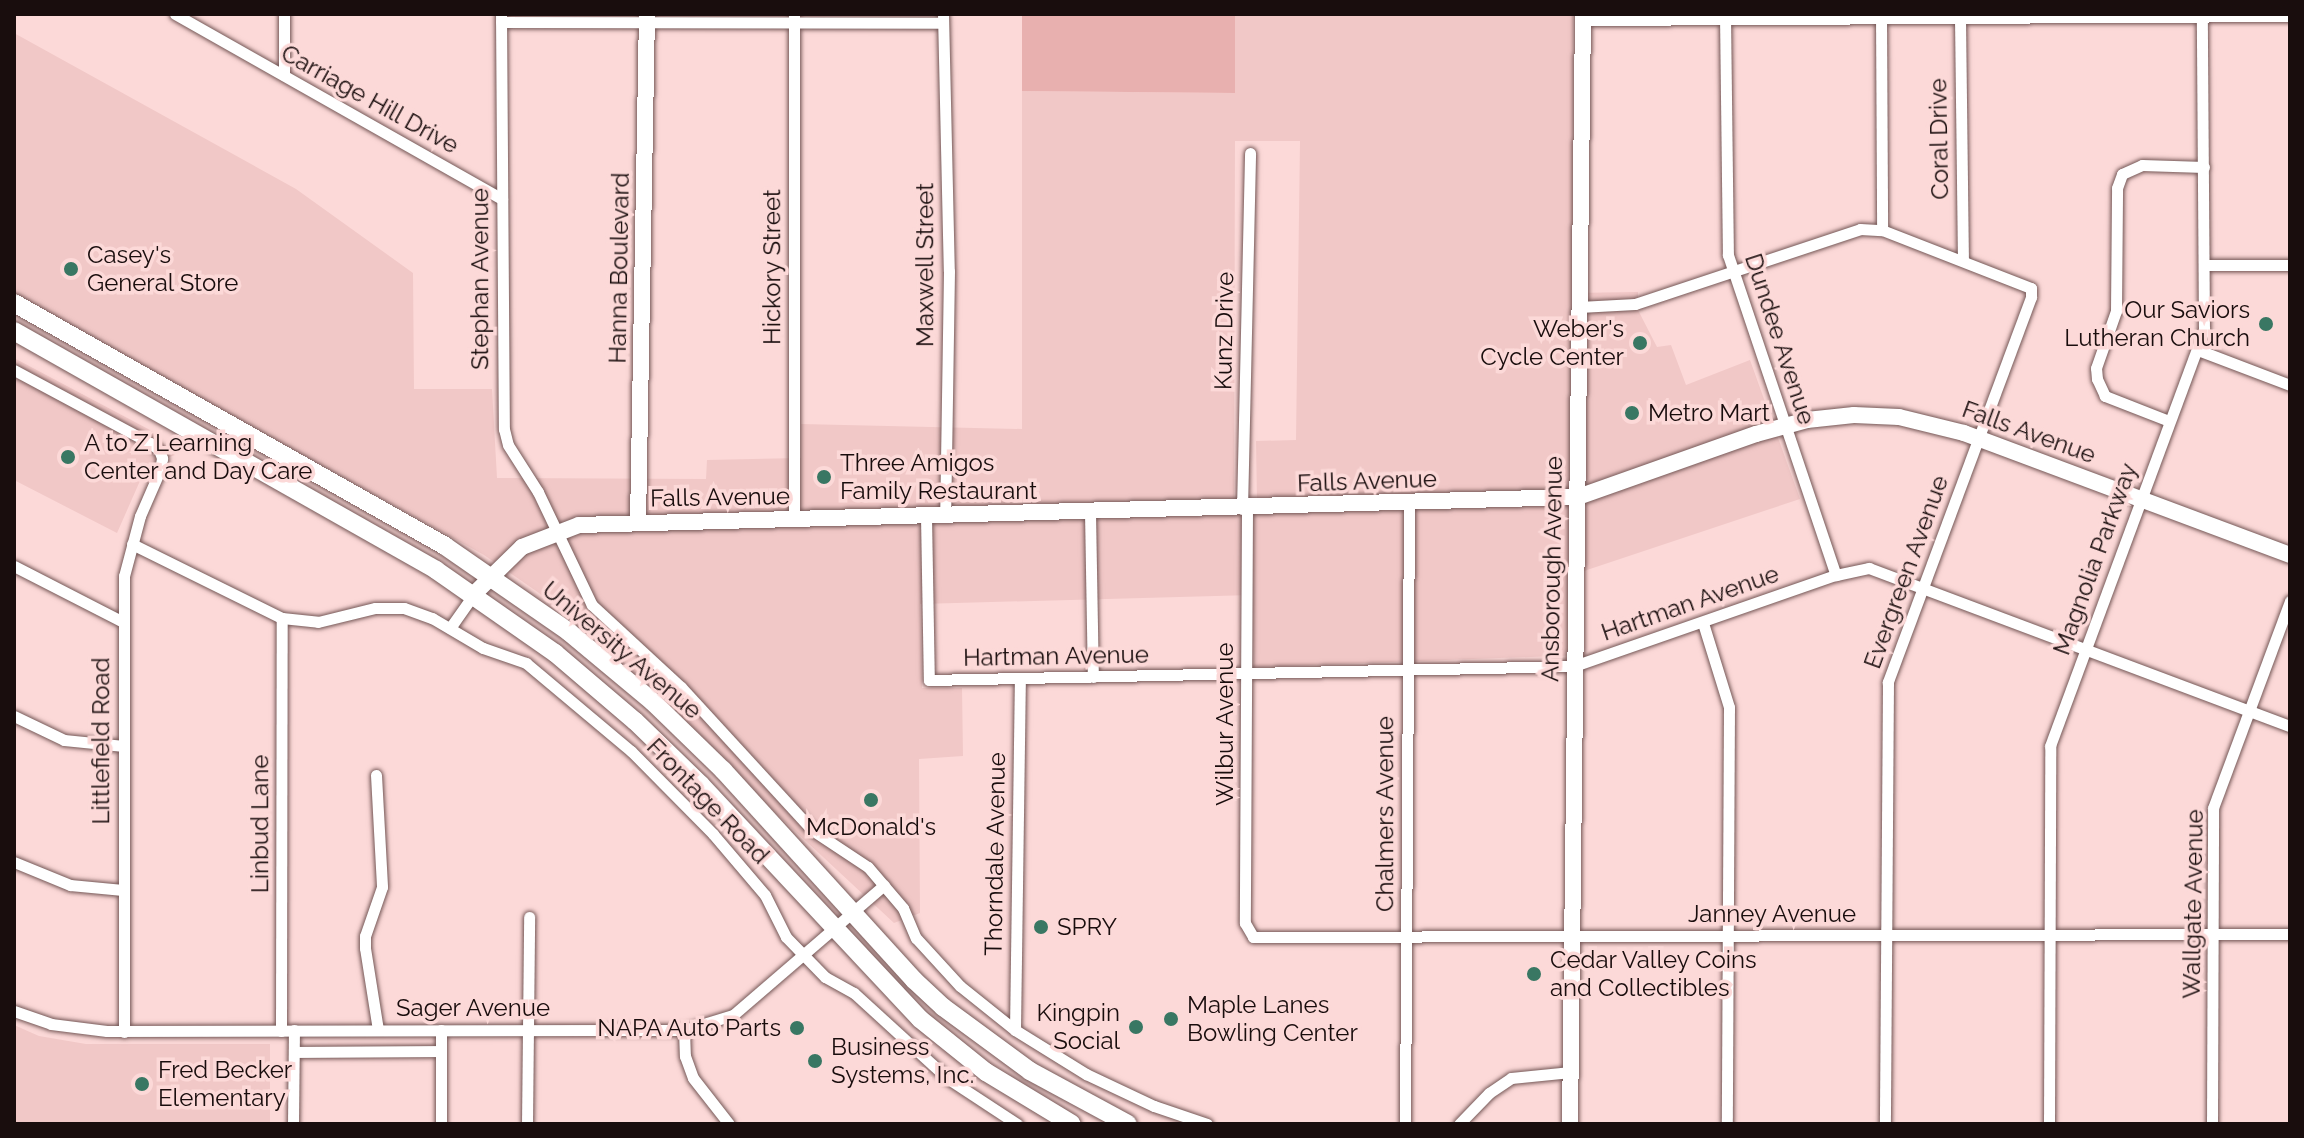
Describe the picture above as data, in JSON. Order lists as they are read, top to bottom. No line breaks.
{"streets":{"main road":["University Avenue"],"street":["Carriage Hill Drive","Coral Drive","Maxwell Street","Hickory Street","Hanna Boulevard","Stephan Avenue","Kunz Drive","Dundee Avenue","Falls Avenue","Magnolia Parkway","Ansborough Avenue","Evergreen Avenue","Hartman Avenue","Wilbur Avenue","Littlefield Road","Frontage Road","Chalmers Avenue","Linbud Lane","Thorndale Avenue","Wallgate Avenue","Janney Avenue","Sager Avenue"]},"crossings":[["Carriage Hill Drive","Stephan Avenue"],["Coral Drive","Evergreen Avenue"],["Maxwell Street","Falls Avenue"],["Hickory Street","Falls Avenue"],["Hanna Boulevard","Falls Avenue"],["Stephan Avenue","Falls Avenue"],["Kunz Drive","Falls Avenue"],["Kunz Drive","Wilbur Avenue"],["Dundee Avenue","Falls Avenue"],["Dundee Avenue","Hartman Avenue"],["Falls Avenue","Magnolia Parkway"],["Falls Avenue","Ansborough Avenue"],["Falls Avenue","Evergreen Avenue"],["Falls Avenue","Hartman Avenue"],["Falls Avenue","University Avenue"],["Falls Avenue","Wilbur Avenue"],["Falls Avenue","Frontage Road"],["Falls Avenue","Chalmers Avenue"],["Magnolia Parkway","Hartman Avenue"],["Magnolia Parkway","Janney Avenue"],["Ansborough Avenue","Hartman Avenue"],["Ansborough Avenue","Janney Avenue"],["Evergreen Avenue","Hartman Avenue"],["Evergreen Avenue","Janney Avenue"],["Hartman Avenue","Wilbur Avenue"],["Hartman Avenue","Chalmers Avenue"],["Hartman Avenue","Thorndale Avenue"],["Hartman Avenue","Wallgate Avenue"],["University Avenue","Sager Avenue"],["Wilbur Avenue","Janney Avenue"],["Littlefield Road","Sager Avenue"],["Frontage Road","Linbud Lane"],["Frontage Road","Sager Avenue"],["Chalmers Avenue","Janney Avenue"],["Linbud Lane","Sager Avenue"],["Wallgate Avenue","Janney Avenue"]],"places":["Casey's General Store","Our Saviors Lutheran Church","Weber's Cycle Center","Metro Mart","A to Z Learning Center and Day Care","Three Amigos Family Restaurant","McDonald's","SPRY","Cedar Valley Coins and Collectibles","Maple Lanes Bowling Center","Kingpin Social","NAPA Auto Parts","Business Systems, Inc.","Fred Becker Elementary"]}
